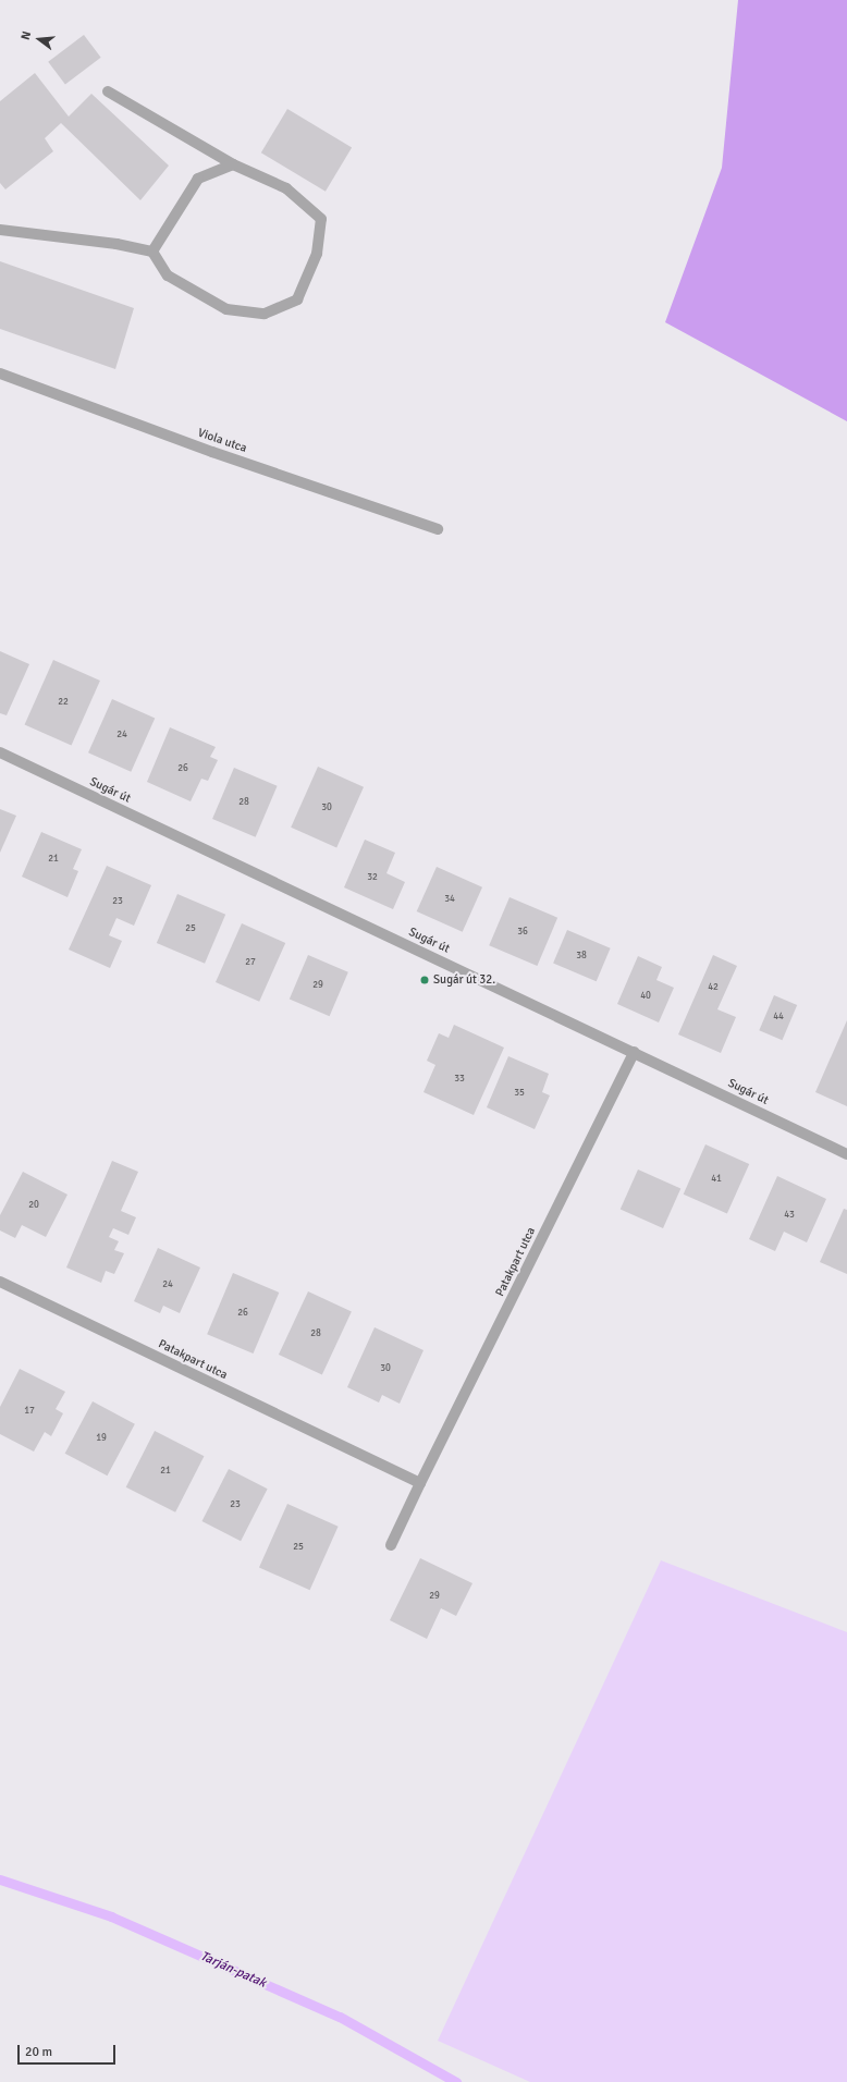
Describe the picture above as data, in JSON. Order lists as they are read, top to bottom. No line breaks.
{"streets":{"street":["Viola utca","Sugár út","Patakpart utca"]},"crossings":[["Sugár út","Patakpart utca"]],"water":["Tarján-patak"],"places":["Sugár út 32."],"house_numbers":["22","24","26","28","30","21","32","34","23","25","36","38","27","29","42","40","44","33","35","41","20","43","24","26","28","30","17","19","21","23","25","29"],"scale_bar":"20 m","north":"left"}
